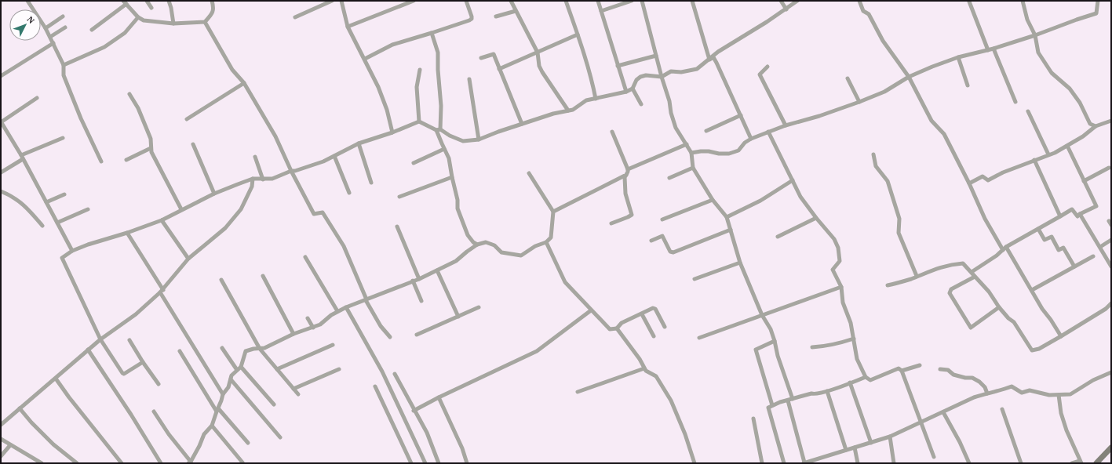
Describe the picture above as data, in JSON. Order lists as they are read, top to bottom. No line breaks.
{"north":"top right"}
